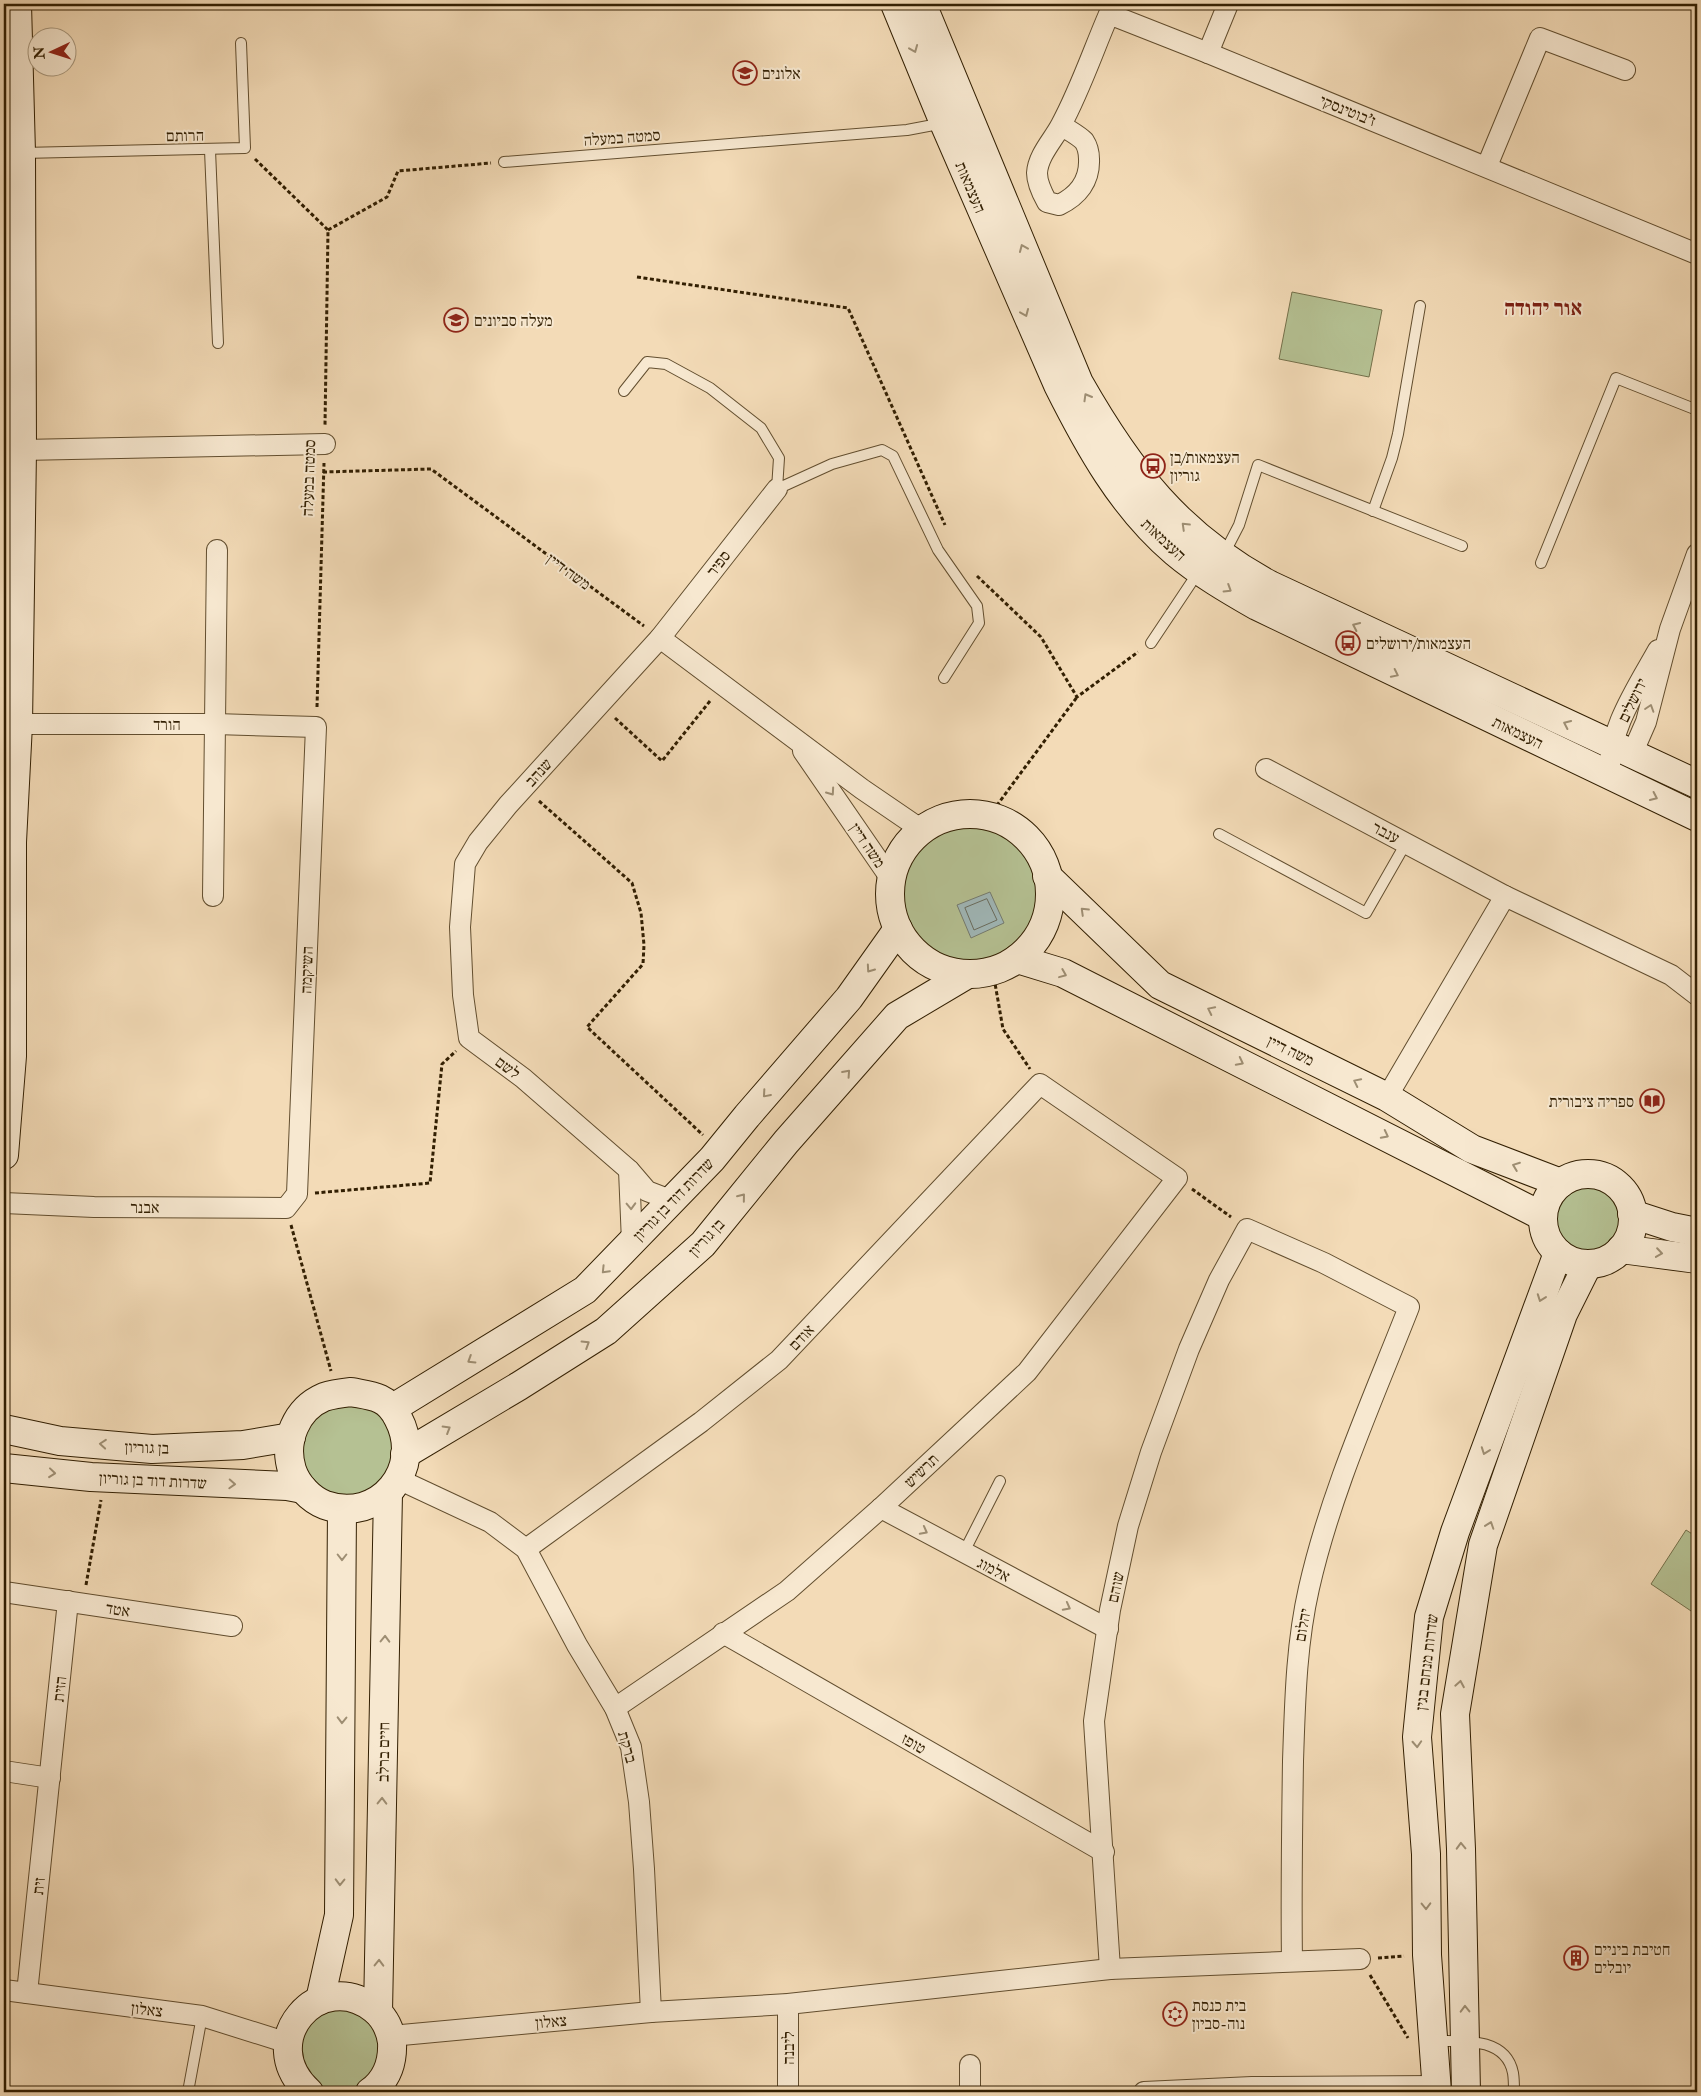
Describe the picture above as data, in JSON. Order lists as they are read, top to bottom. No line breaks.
{"streets":{"street":["ז'בוטינסקי","העצמאות","ספיר","משה דיין","ירושלים","הורד","שנהב","ענבר","השיקמה","לשם","שדרות דוד בן גוריון","אבנר","בן גוריון","אודם","תרשיש","אלמוג","שוהם","אטד","יהלום","שדרות מנחם בגין","הזית","טופז","ברקת","חיים ברלב","זית","צאלון","ליבנה"],"lane":["הרותם","סמטה במעלה"]},"crossings":[["סמטה במעלה","העצמאות"],["סמטה במעלה","משה דיין"],["סמטה במעלה","הורד"],["סמטה במעלה","השיקמה"],["העצמאות","ירושלים"],["ספיר","משה דיין"],["ספיר","שנהב"],["משה דיין","שנהב"],["משה דיין","שדרות דוד בן גוריון"],["משה דיין","בן גוריון"],["משה דיין","שדרות מנחם בגין"],["הורד","השיקמה"],["שנהב","לשם"],["השיקמה","אבנר"],["לשם","שדרות דוד בן גוריון"],["שדרות דוד בן גוריון","בן גוריון"],["שדרות דוד בן גוריון","ברקת"],["שדרות דוד בן גוריון","חיים ברלב"],["בן גוריון","ברקת"],["בן גוריון","חיים ברלב"],["אודם","ברקת"],["תרשיש","אלמוג"],["תרשיש","טופז"],["תרשיש","ברקת"],["אלמוג","שוהם"],["שוהם","יהלום"],["שוהם","טופז"],["שוהם","צאלון"],["אטד","הזית"],["יהלום","צאלון"],["הזית","זית"],["ברקת","חיים ברלב"],["ברקת","צאלון"],["זית","צאלון"],["צאלון","ליבנה"]],"one_way":["אלמוג"],"districts":["אור יהודה"],"places":{"school or university":["אלונים","מעלה סביונים"],"bus stop":["העצמאות/בן גוריון","העצמאות/ירושלים"],"library":["ספריה ציבורית"],"building":["חטיבת ביניים יובלים"],"synagogue":["בית כנסת נוה-סביון"]},"north":"left"}
